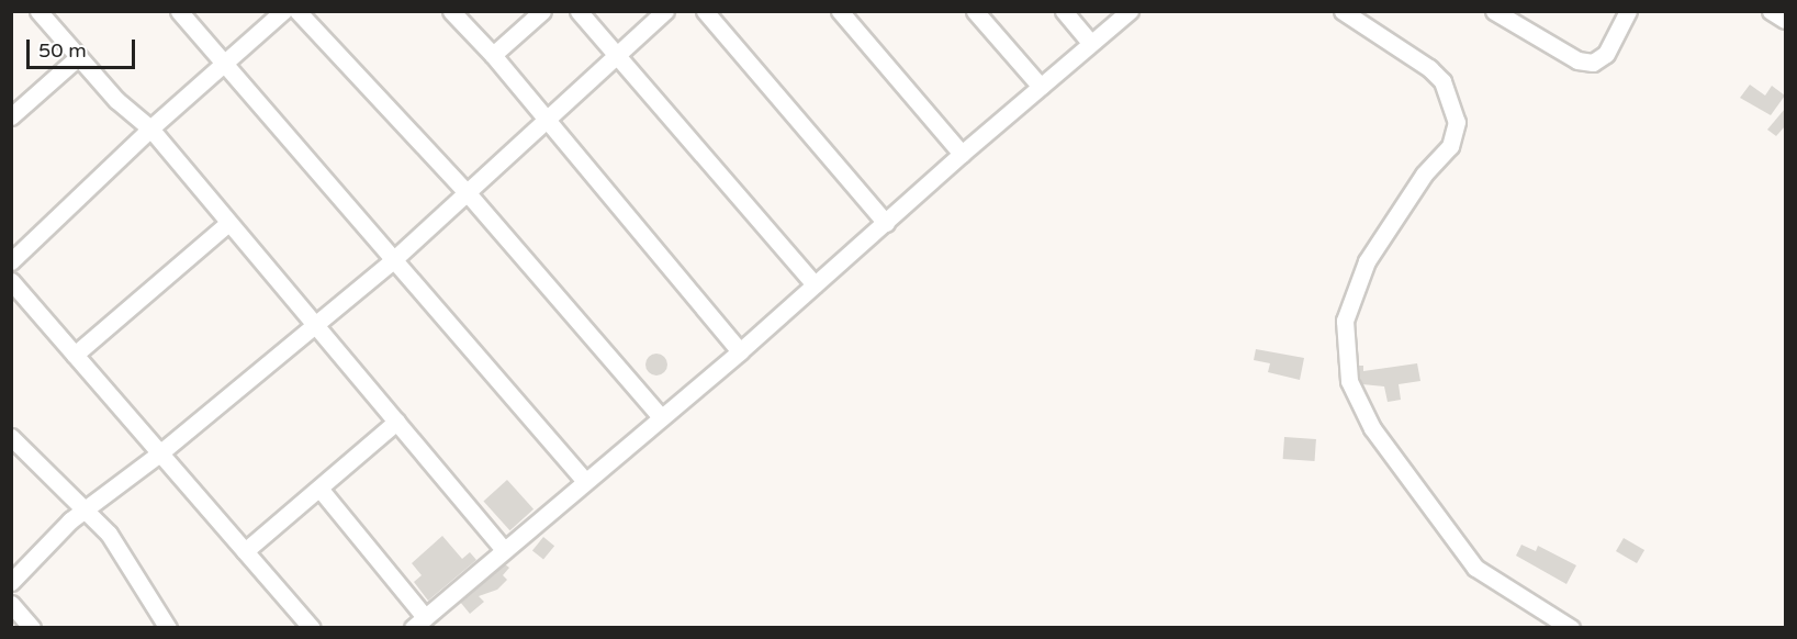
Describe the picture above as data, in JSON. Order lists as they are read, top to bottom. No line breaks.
{"scale_bar":"50 m"}
